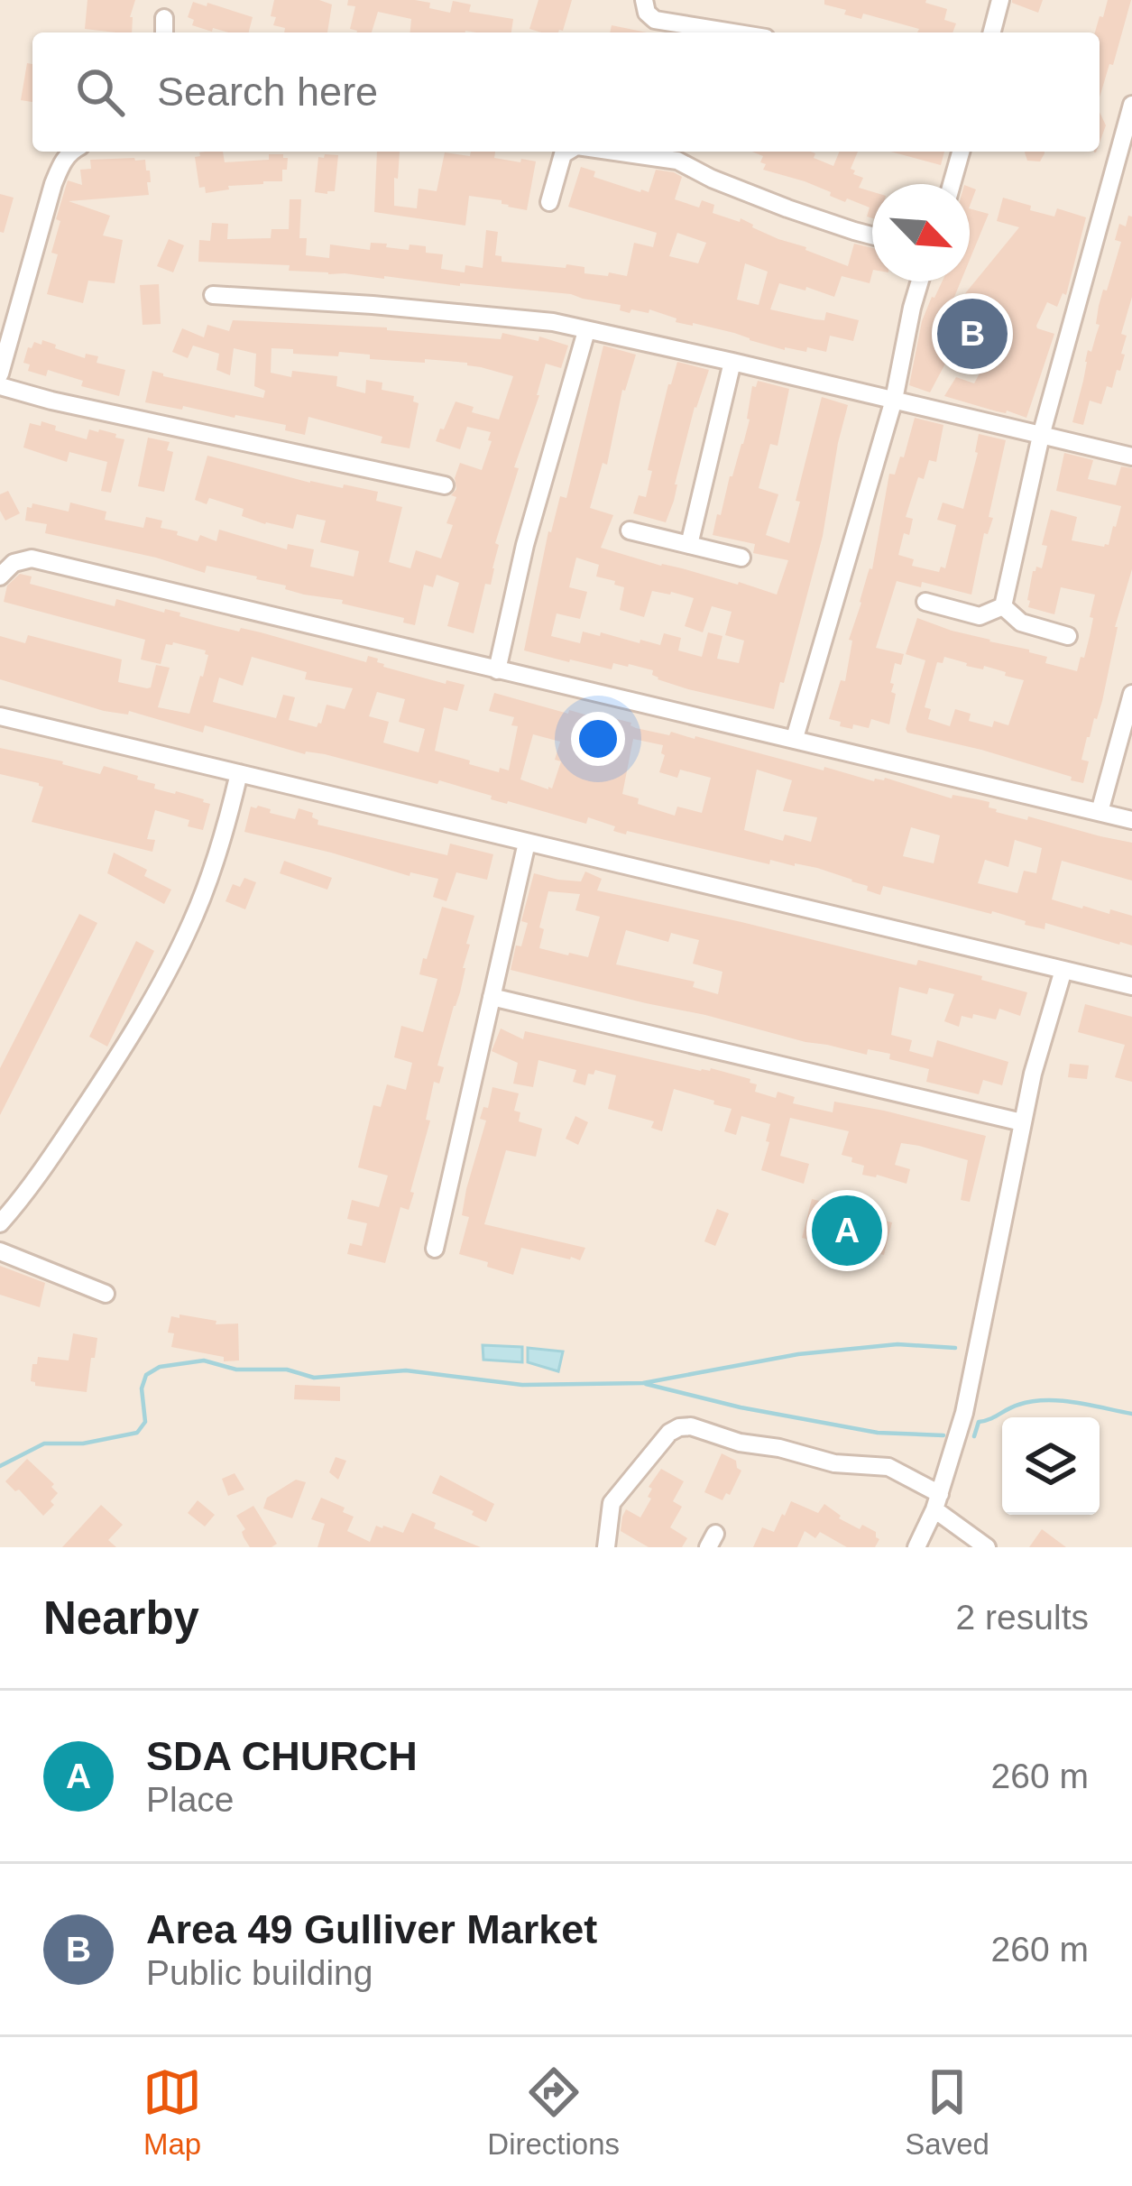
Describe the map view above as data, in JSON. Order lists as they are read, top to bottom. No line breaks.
{"north":"bottom right","page":{"search":"Search here","pins":["B","A"],"heading":["Nearby","2 results"],"list":[{"mark":"A","name":"SDA CHURCH","note":"Place","value":"260 m"},{"mark":"B","name":"Area 49 Gulliver Market","note":"Public building","value":"260 m"}],"nav":["Map","Directions","Saved"]}}
